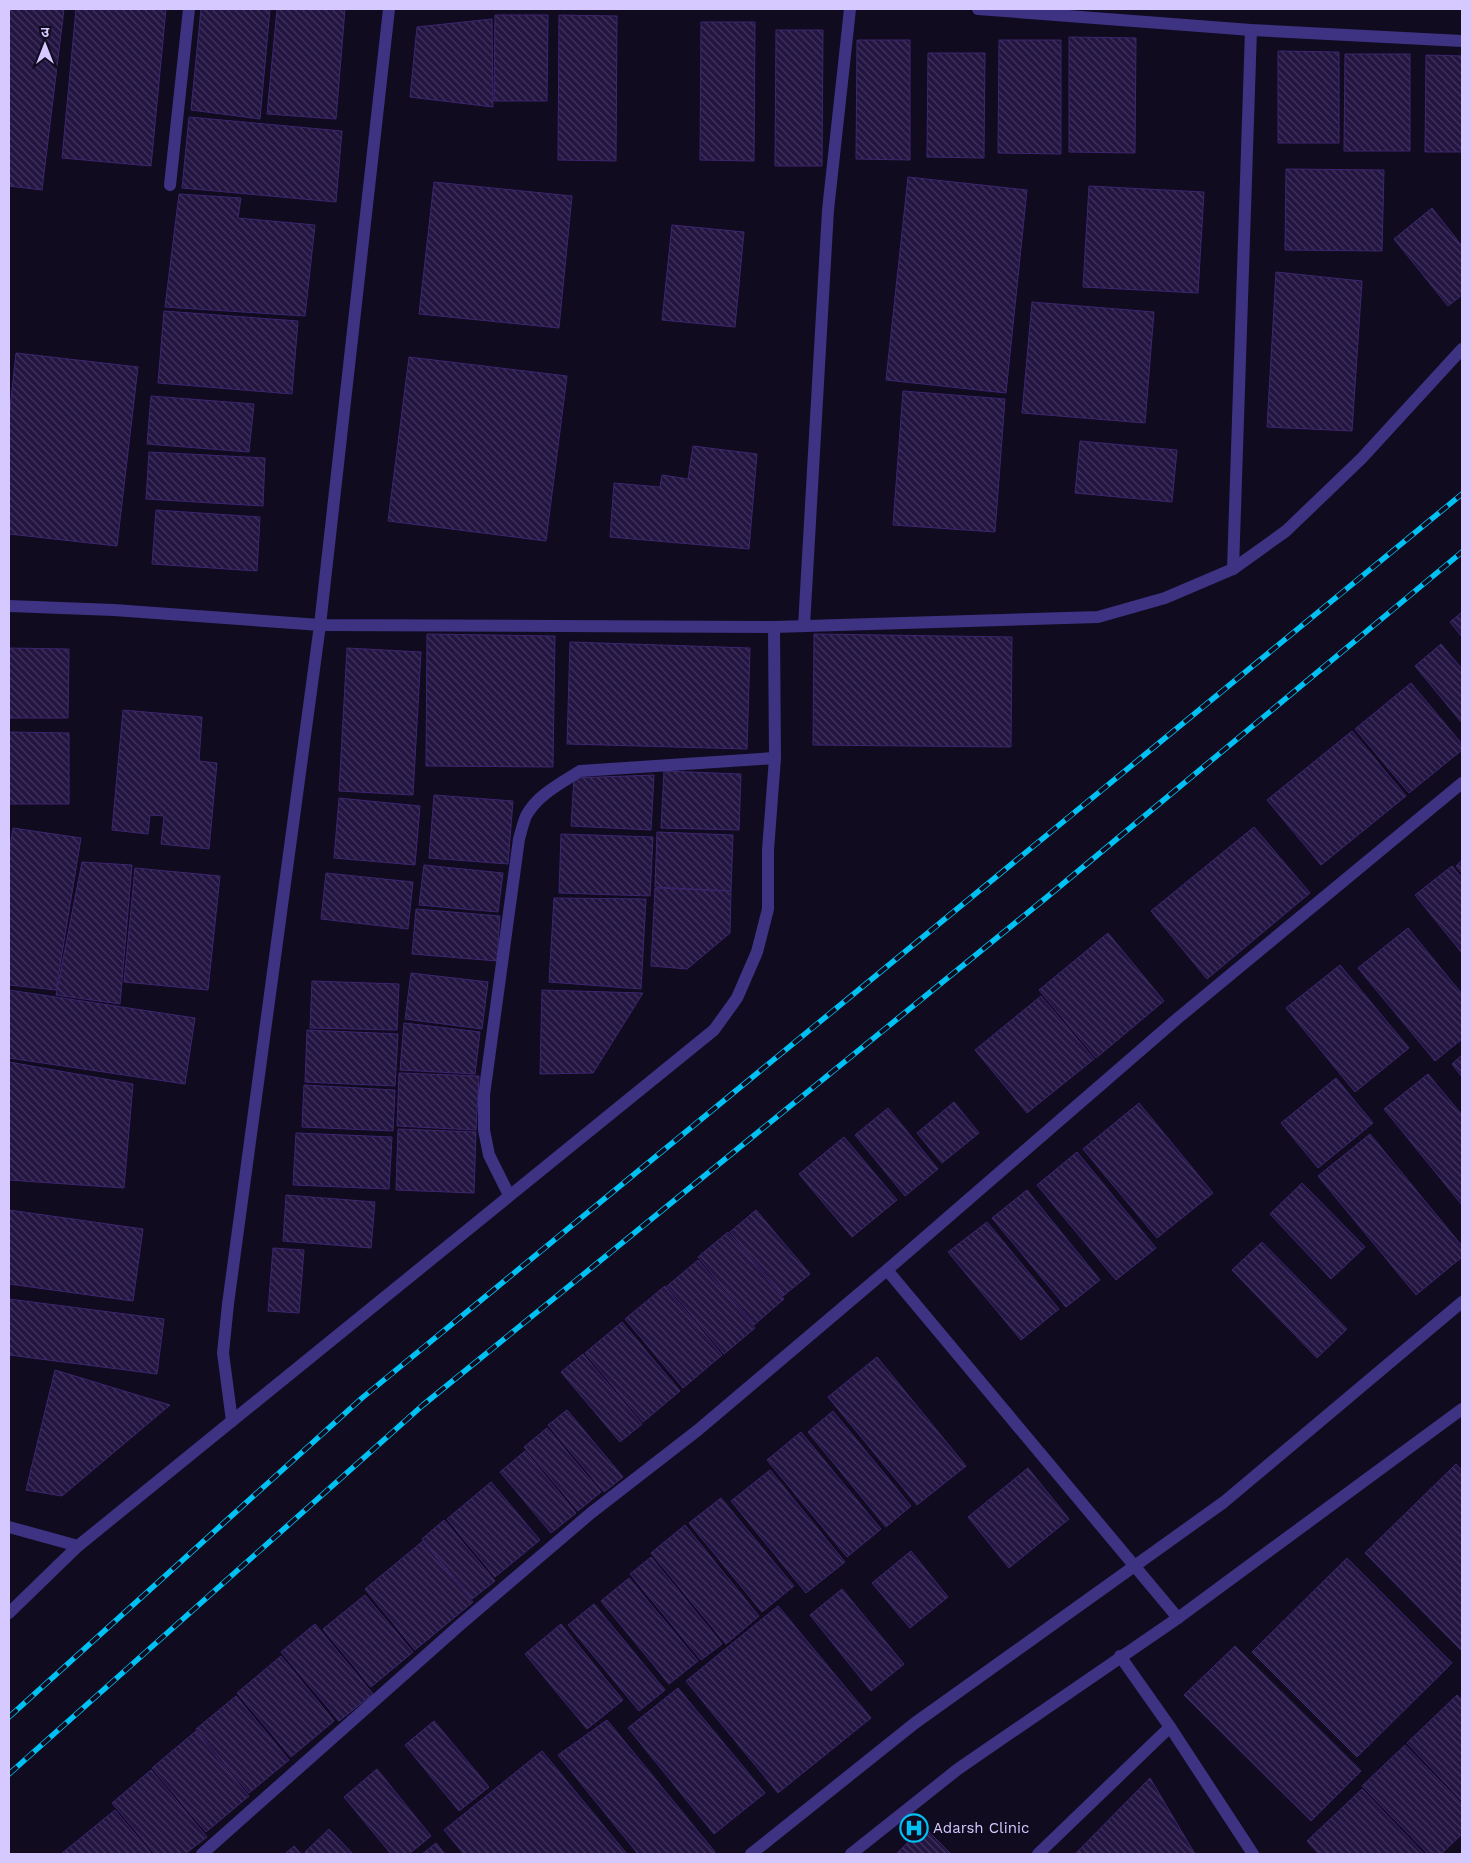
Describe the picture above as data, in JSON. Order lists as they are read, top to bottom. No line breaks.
{"places":{"hospital":["Adarsh Clinic"]},"north":"top"}
